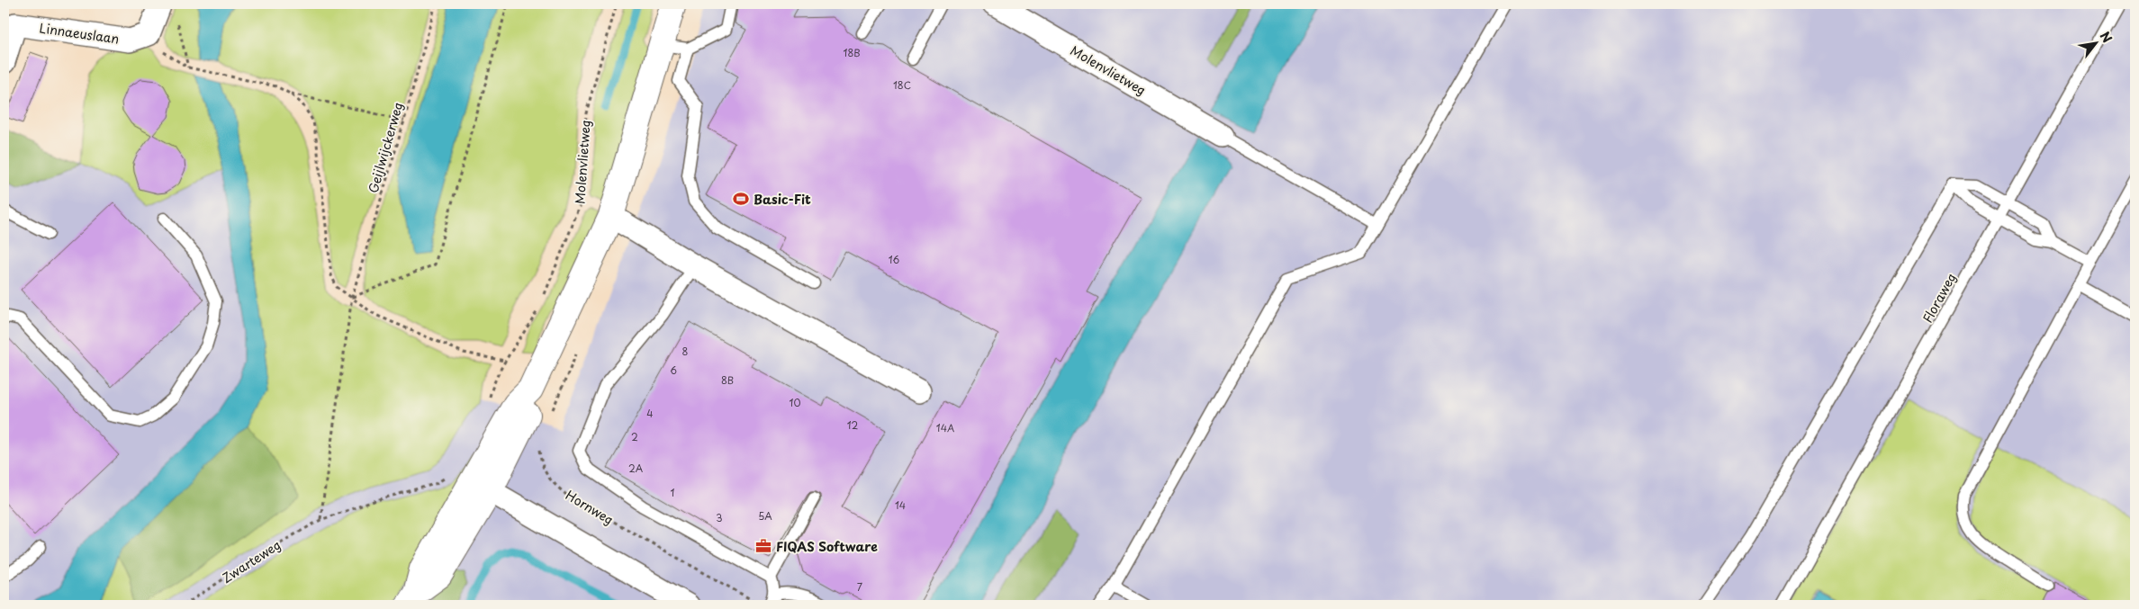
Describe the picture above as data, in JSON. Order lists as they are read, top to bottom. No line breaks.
{"streets":{"street":["Linnaeuslaan","Molenvlietweg"],"lane":["Floraweg"],"path":["Geijlwijckerweg","Hornweg","Zwarteweg"]},"crossings":[["Geijlwijckerweg","Zwarteweg"]],"places":{"sports":["Basic-Fit"],"office":["FIQAS Software"]},"house_numbers":["18B","18C","16","8","6","8B","10","4","12","14A","2","2A","1","14","5A","3","7"],"north":"top right"}
